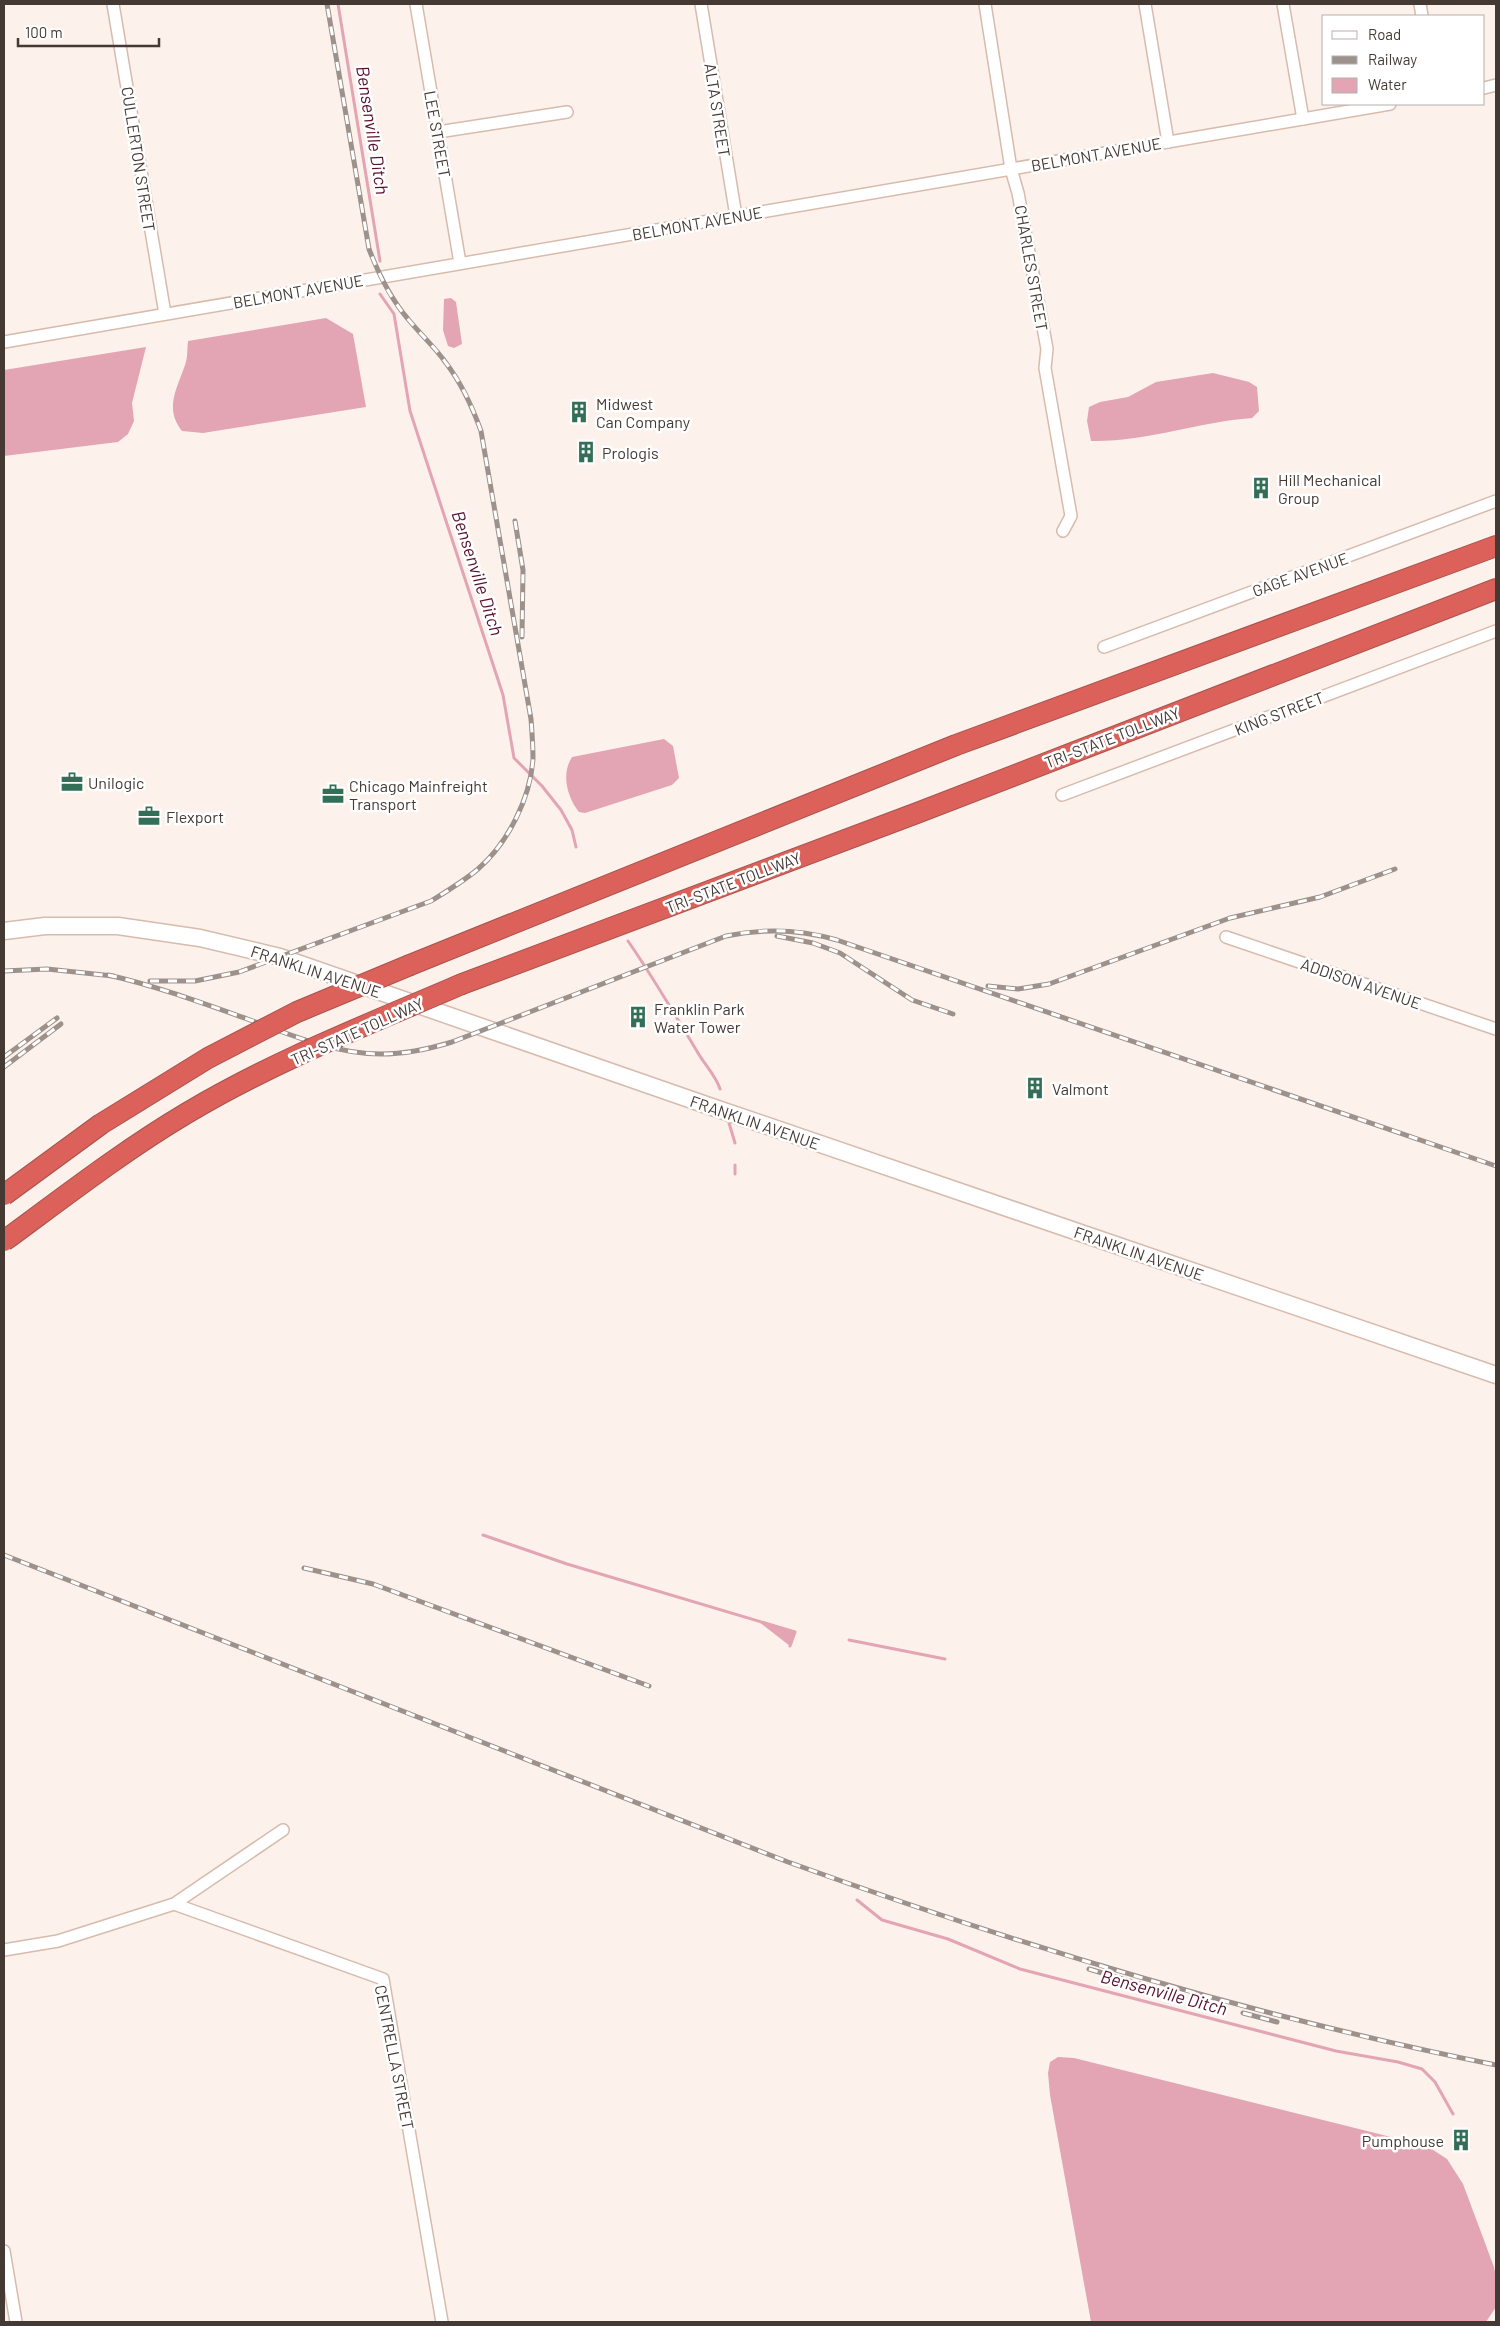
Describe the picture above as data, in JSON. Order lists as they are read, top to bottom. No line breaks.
{"streets":{"highway":["TRI-STATE TOLLWAY"],"main road":["FRANKLIN AVENUE"],"street":["ALTA STREET","LEE STREET","BELMONT AVENUE","CULLERTON STREET","CHARLES STREET","GAGE AVENUE","KING STREET","ADDISON AVENUE","CENTRELLA STREET"]},"crossings":[["ALTA STREET","BELMONT AVENUE"],["LEE STREET","BELMONT AVENUE"],["BELMONT AVENUE","CULLERTON STREET"],["BELMONT AVENUE","CHARLES STREET"]],"water":["Bensenville Ditch"],"places":{"building":["Midwest Can Company","Prologis","Hill Mechanical Group","Franklin Park Water Tower","Valmont","Pumphouse"],"office":["Unilogic","Chicago Mainfreight Transport","Flexport"]},"legend":["Road","Railway","Water"],"scale_bar":"100 m"}
